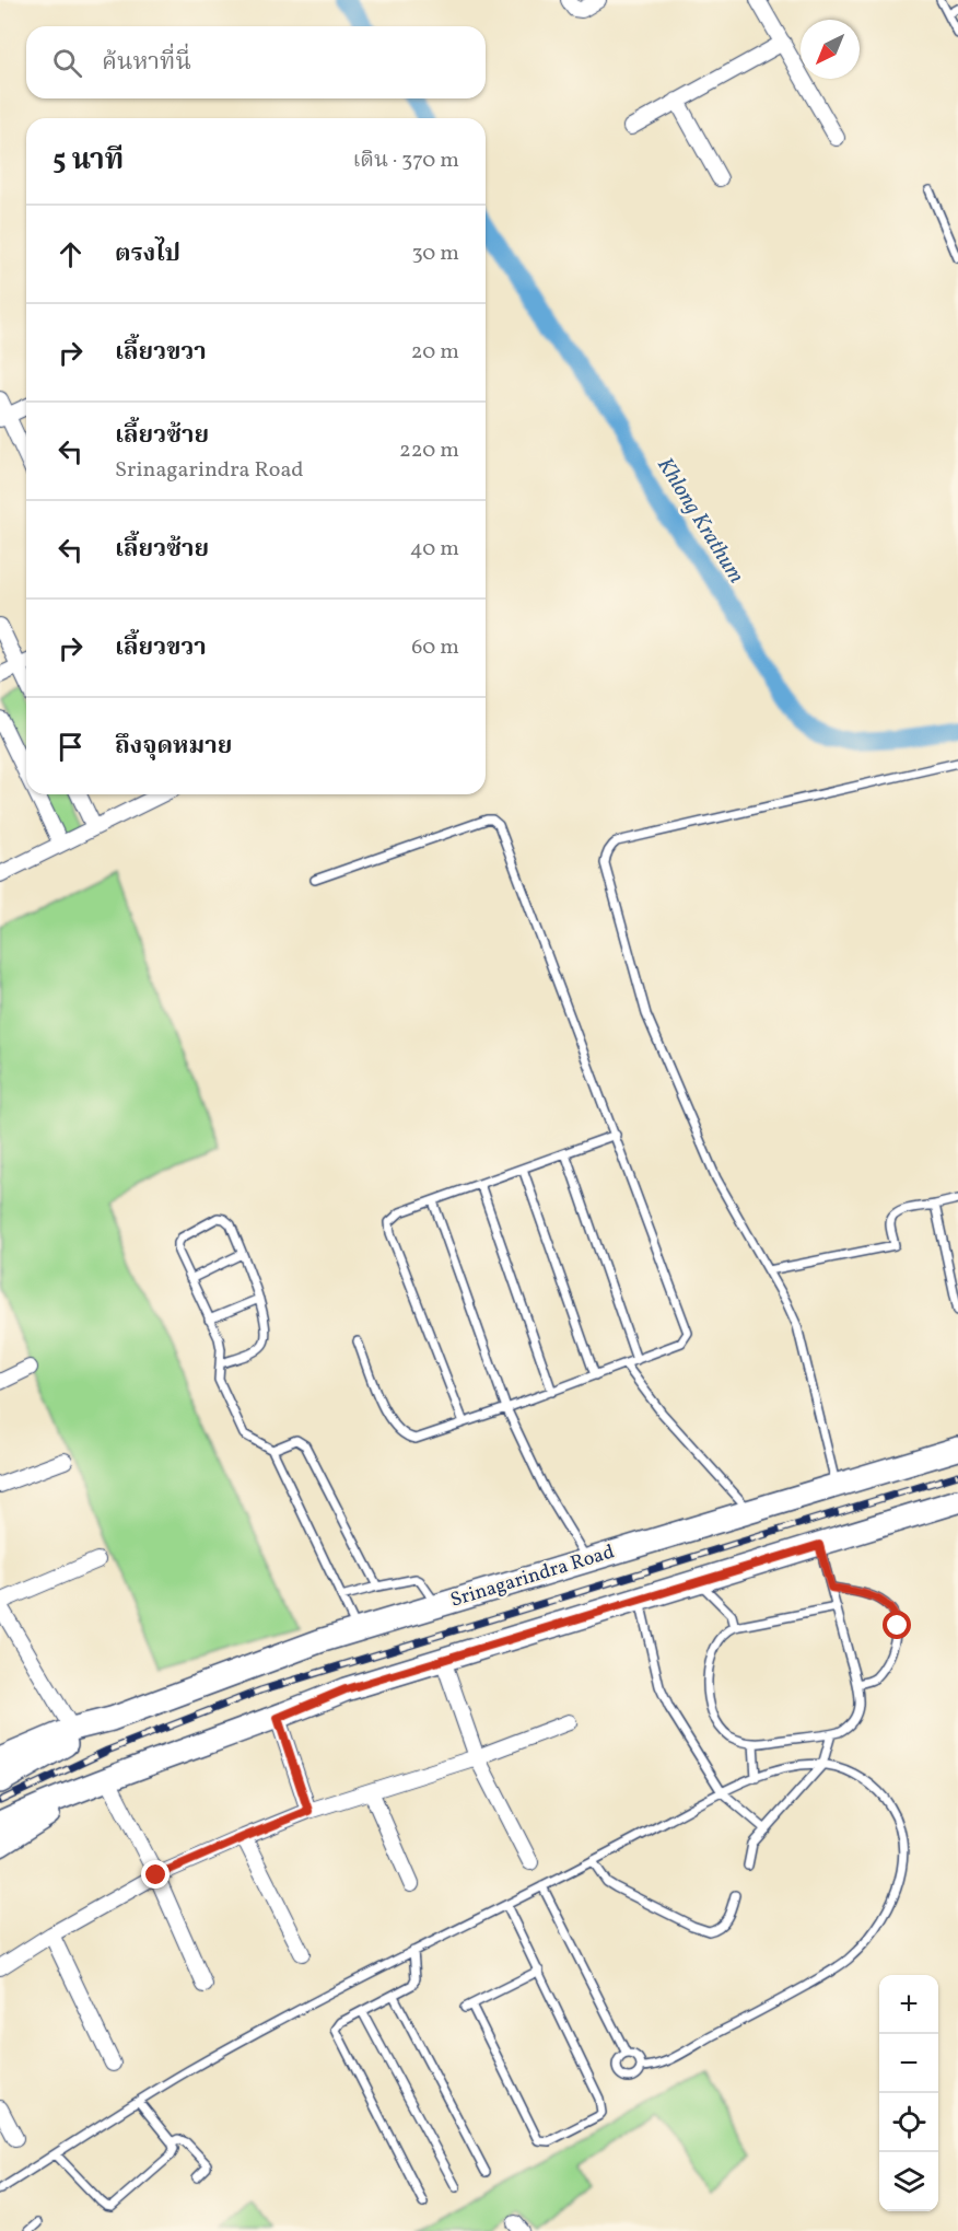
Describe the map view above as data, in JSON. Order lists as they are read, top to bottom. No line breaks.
{"streets":{"main road":["Srinagarindra Road"]},"water":["Khlong Krathum"],"north":"bottom left","page":{"search":"ค้นหาที่นี่","heading":["5 นาที","เดิน · 370 m"],"list":[["ตรงไป","30 m"],["เลี้ยวขวา","20 m"],["เลี้ยวซ้าย","Srinagarindra Road","220 m"],["เลี้ยวซ้าย","40 m"],["เลี้ยวขวา","60 m"],"ถึงจุดหมาย"],"map_buttons":["+","−"]}}
